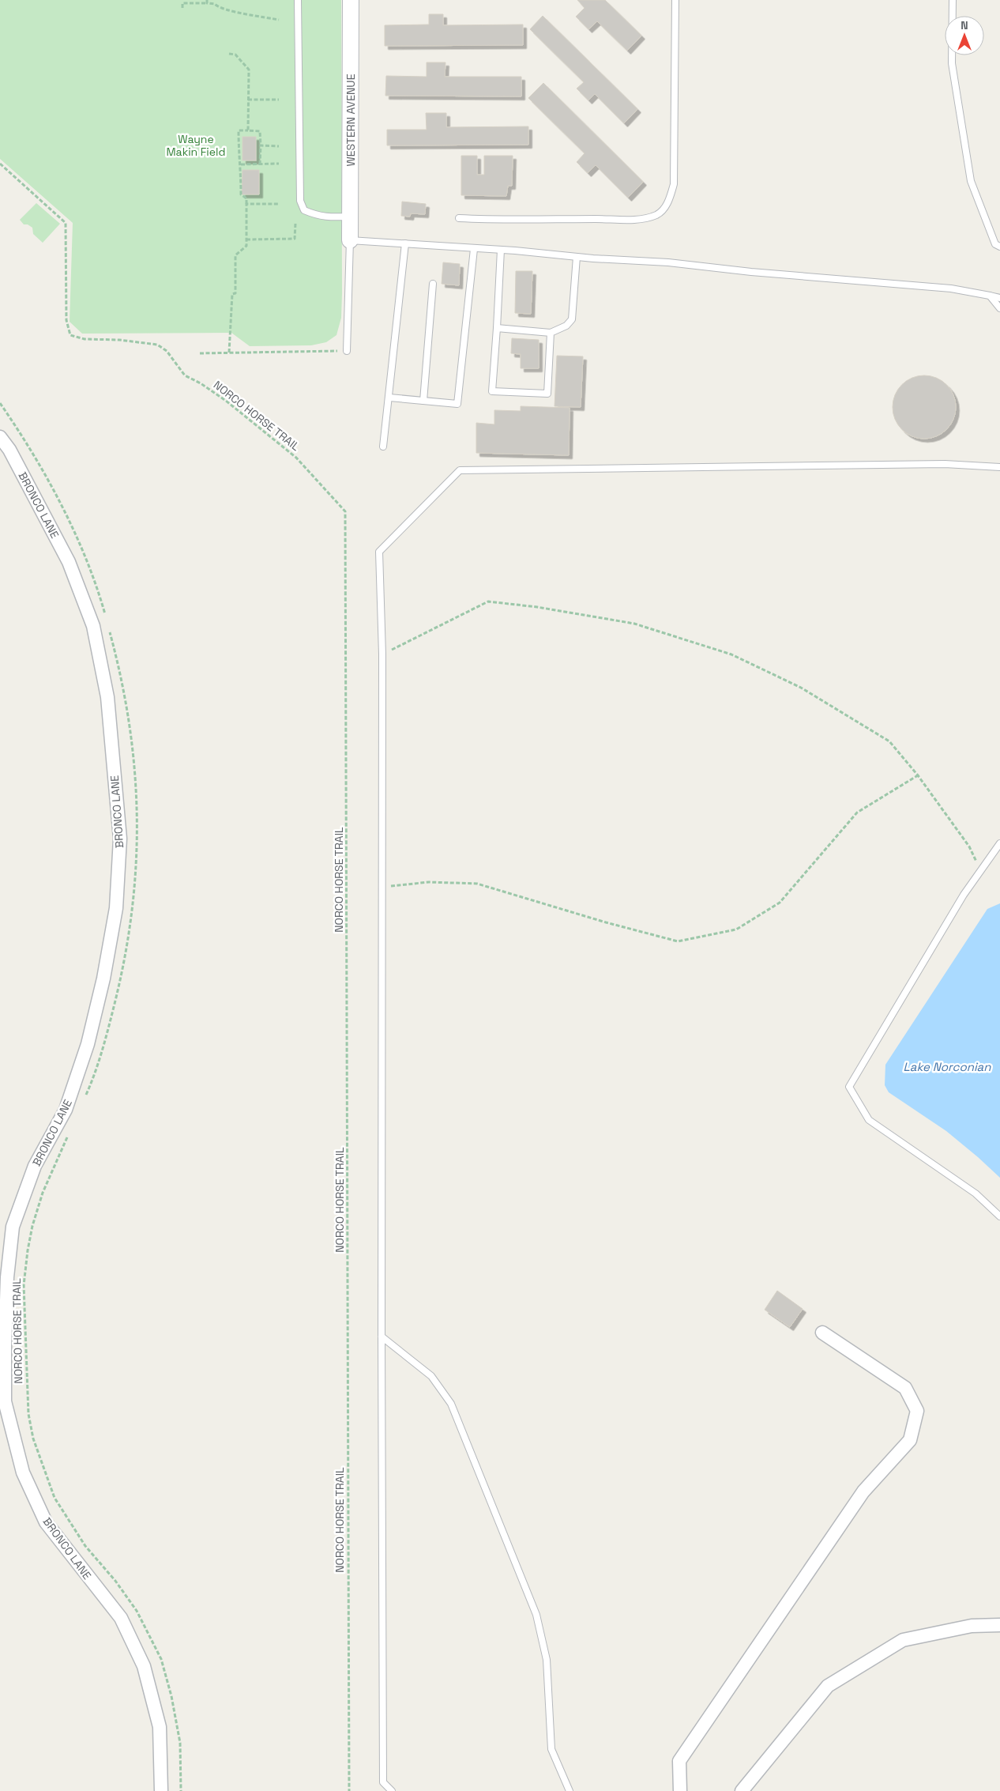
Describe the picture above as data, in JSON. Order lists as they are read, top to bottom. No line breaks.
{"streets":{"street":["WESTERN AVENUE","BRONCO LANE"],"path":["NORCO HORSE TRAIL"]},"water":["Lake Norconian"],"parks":["Wayne Makin Field"],"north":"top"}
